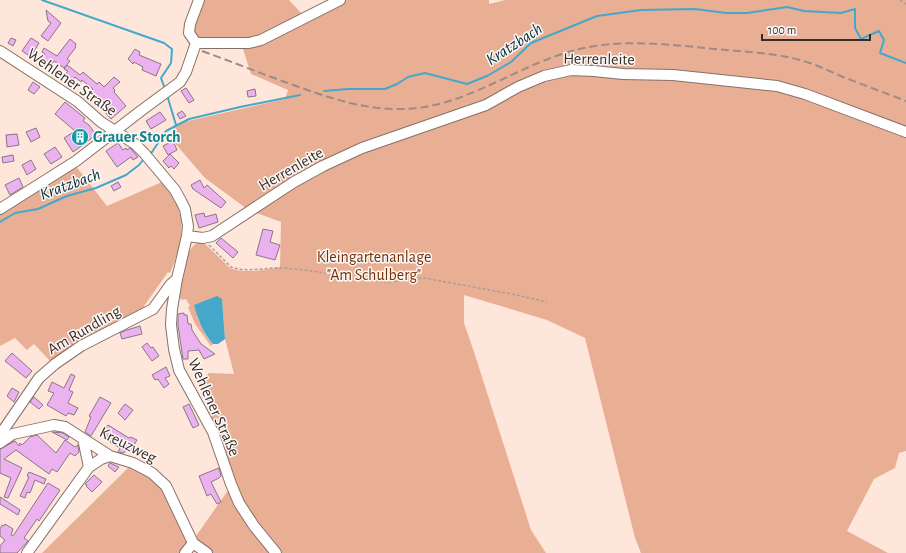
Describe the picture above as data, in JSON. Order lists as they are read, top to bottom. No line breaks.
{"streets":{"street":["Herrenleite","Wehlener Straße","Am Rundling","Kreuzweg"]},"crossings":[["Wehlener Straße","Am Rundling"]],"water":["Kratzbach"],"parks":["Kleingartenanlage \"Am Schulberg\""],"places":{"building":["Grauer Storch"]},"scale_bar":"100 m"}
